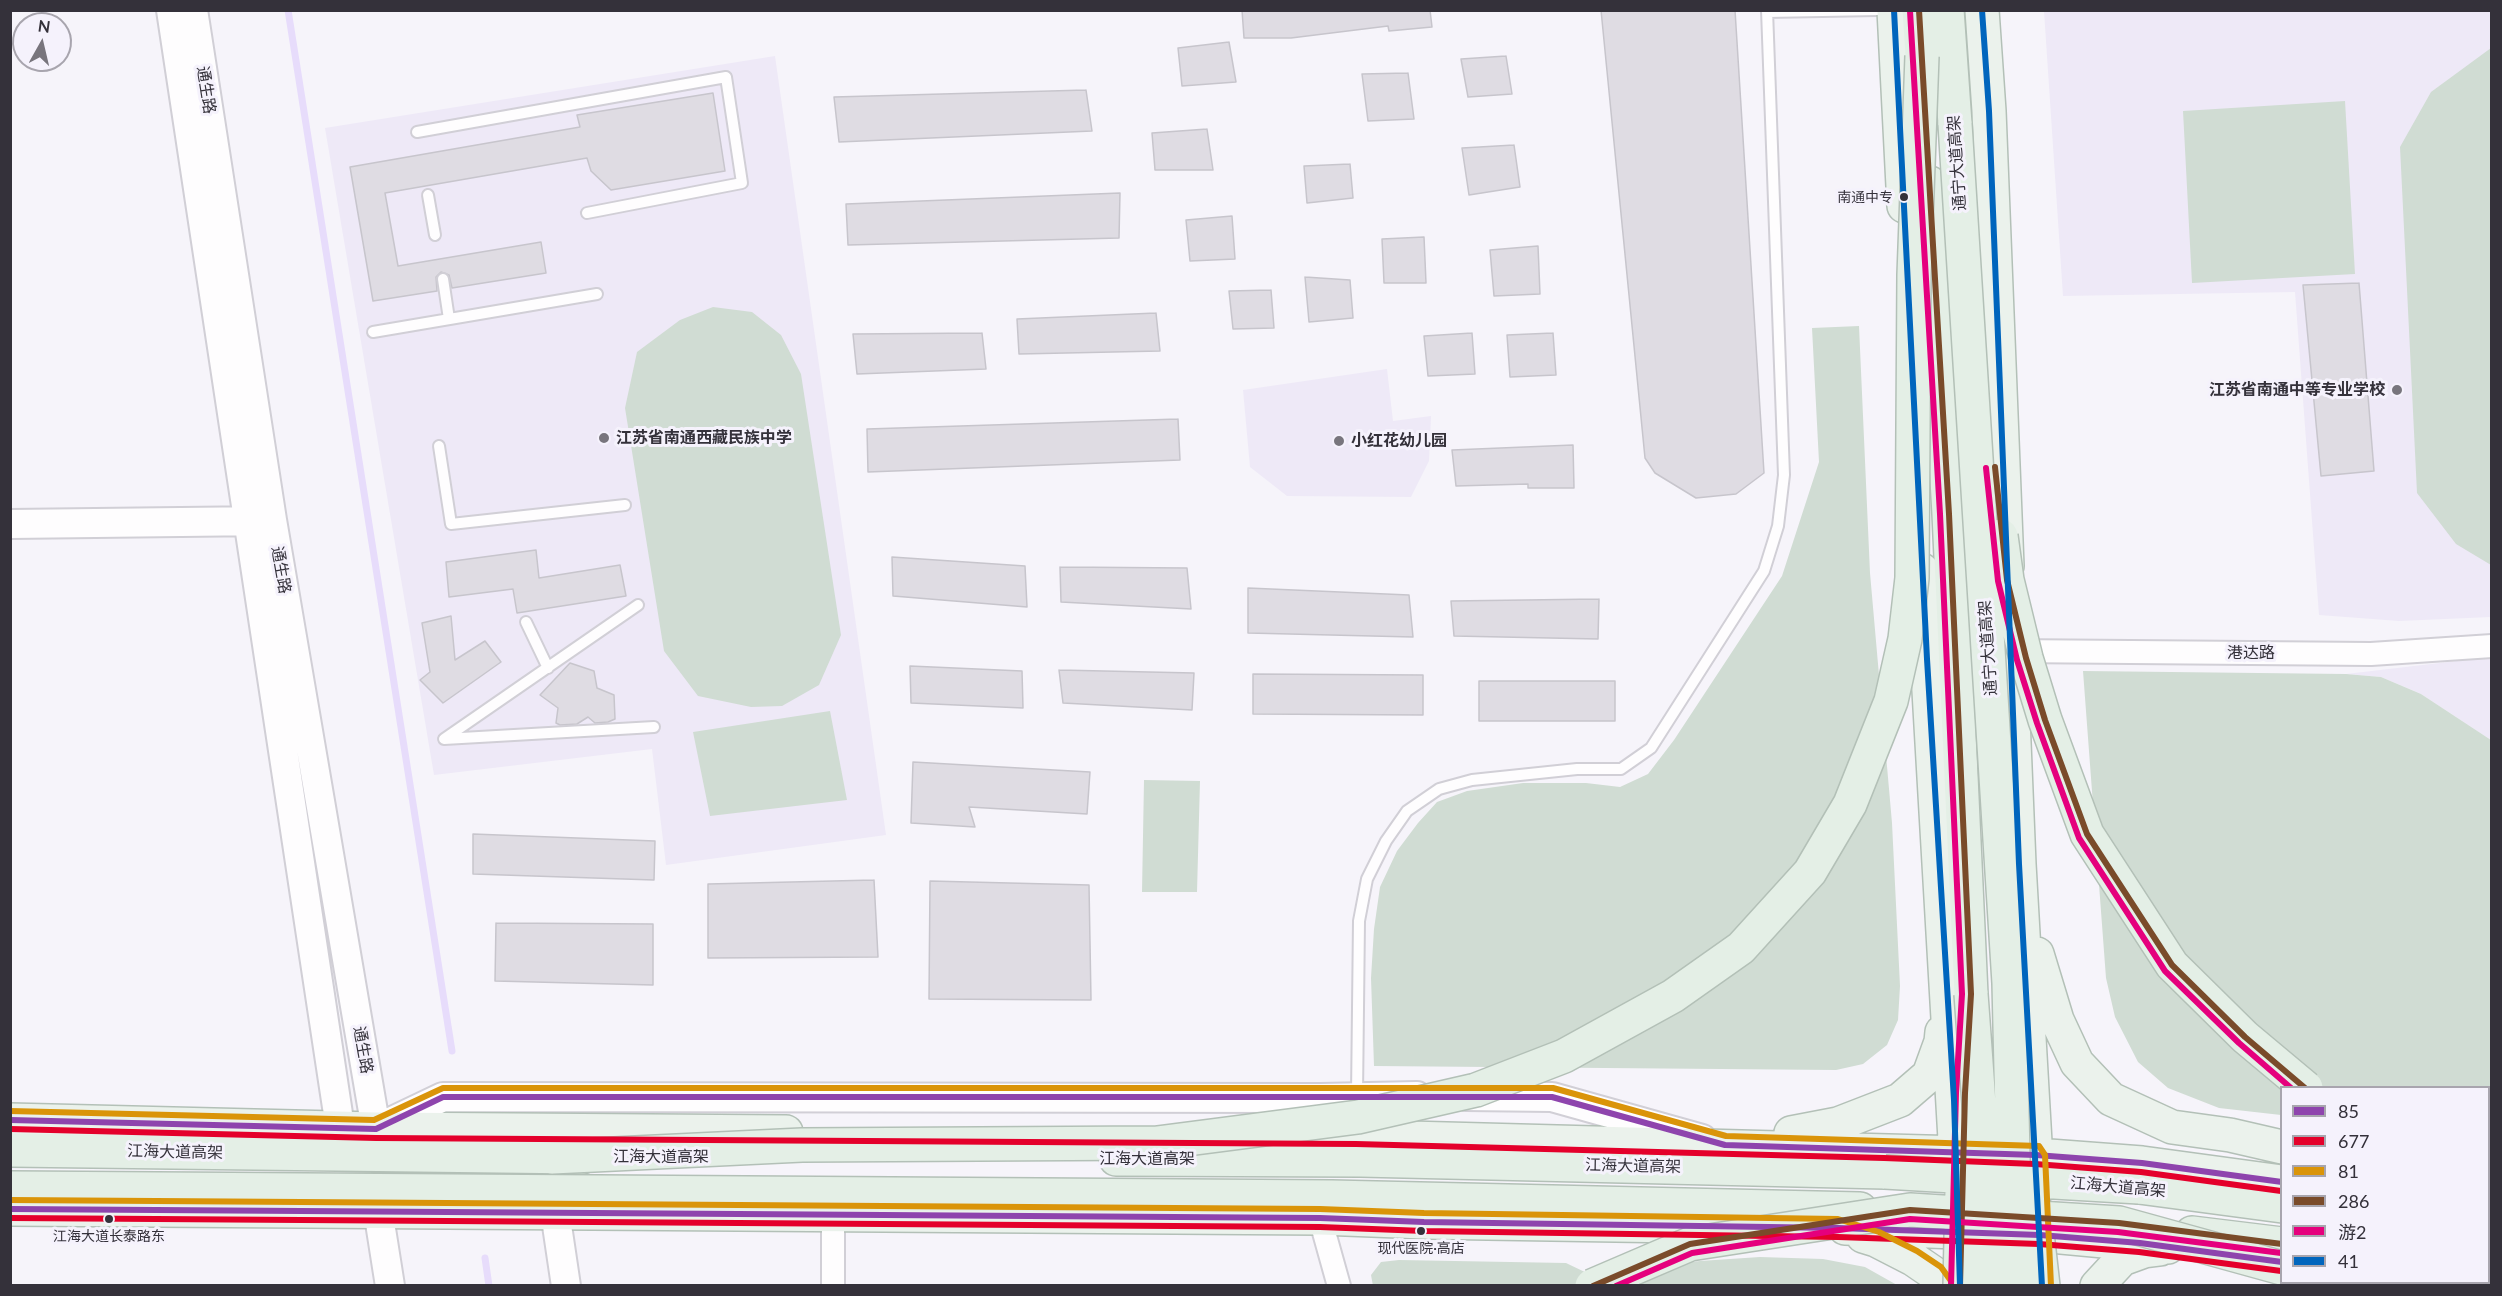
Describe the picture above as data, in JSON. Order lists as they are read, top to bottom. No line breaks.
{"streets":{"highway":["通宁大道高架","江海大道高架"],"street":["通生路","港达路"]},"places":["南通中专","江苏省南通中等专业学校","江苏省南通西藏民族中学","小红花幼儿园","江海大道长泰路东","现代医院·高店"],"lines":["transit line 286","transit line 41","transit line 游2","transit line 81","transit line 85","transit line 677"],"legend":["85","677","81","286","游2","41"],"north":"top"}
